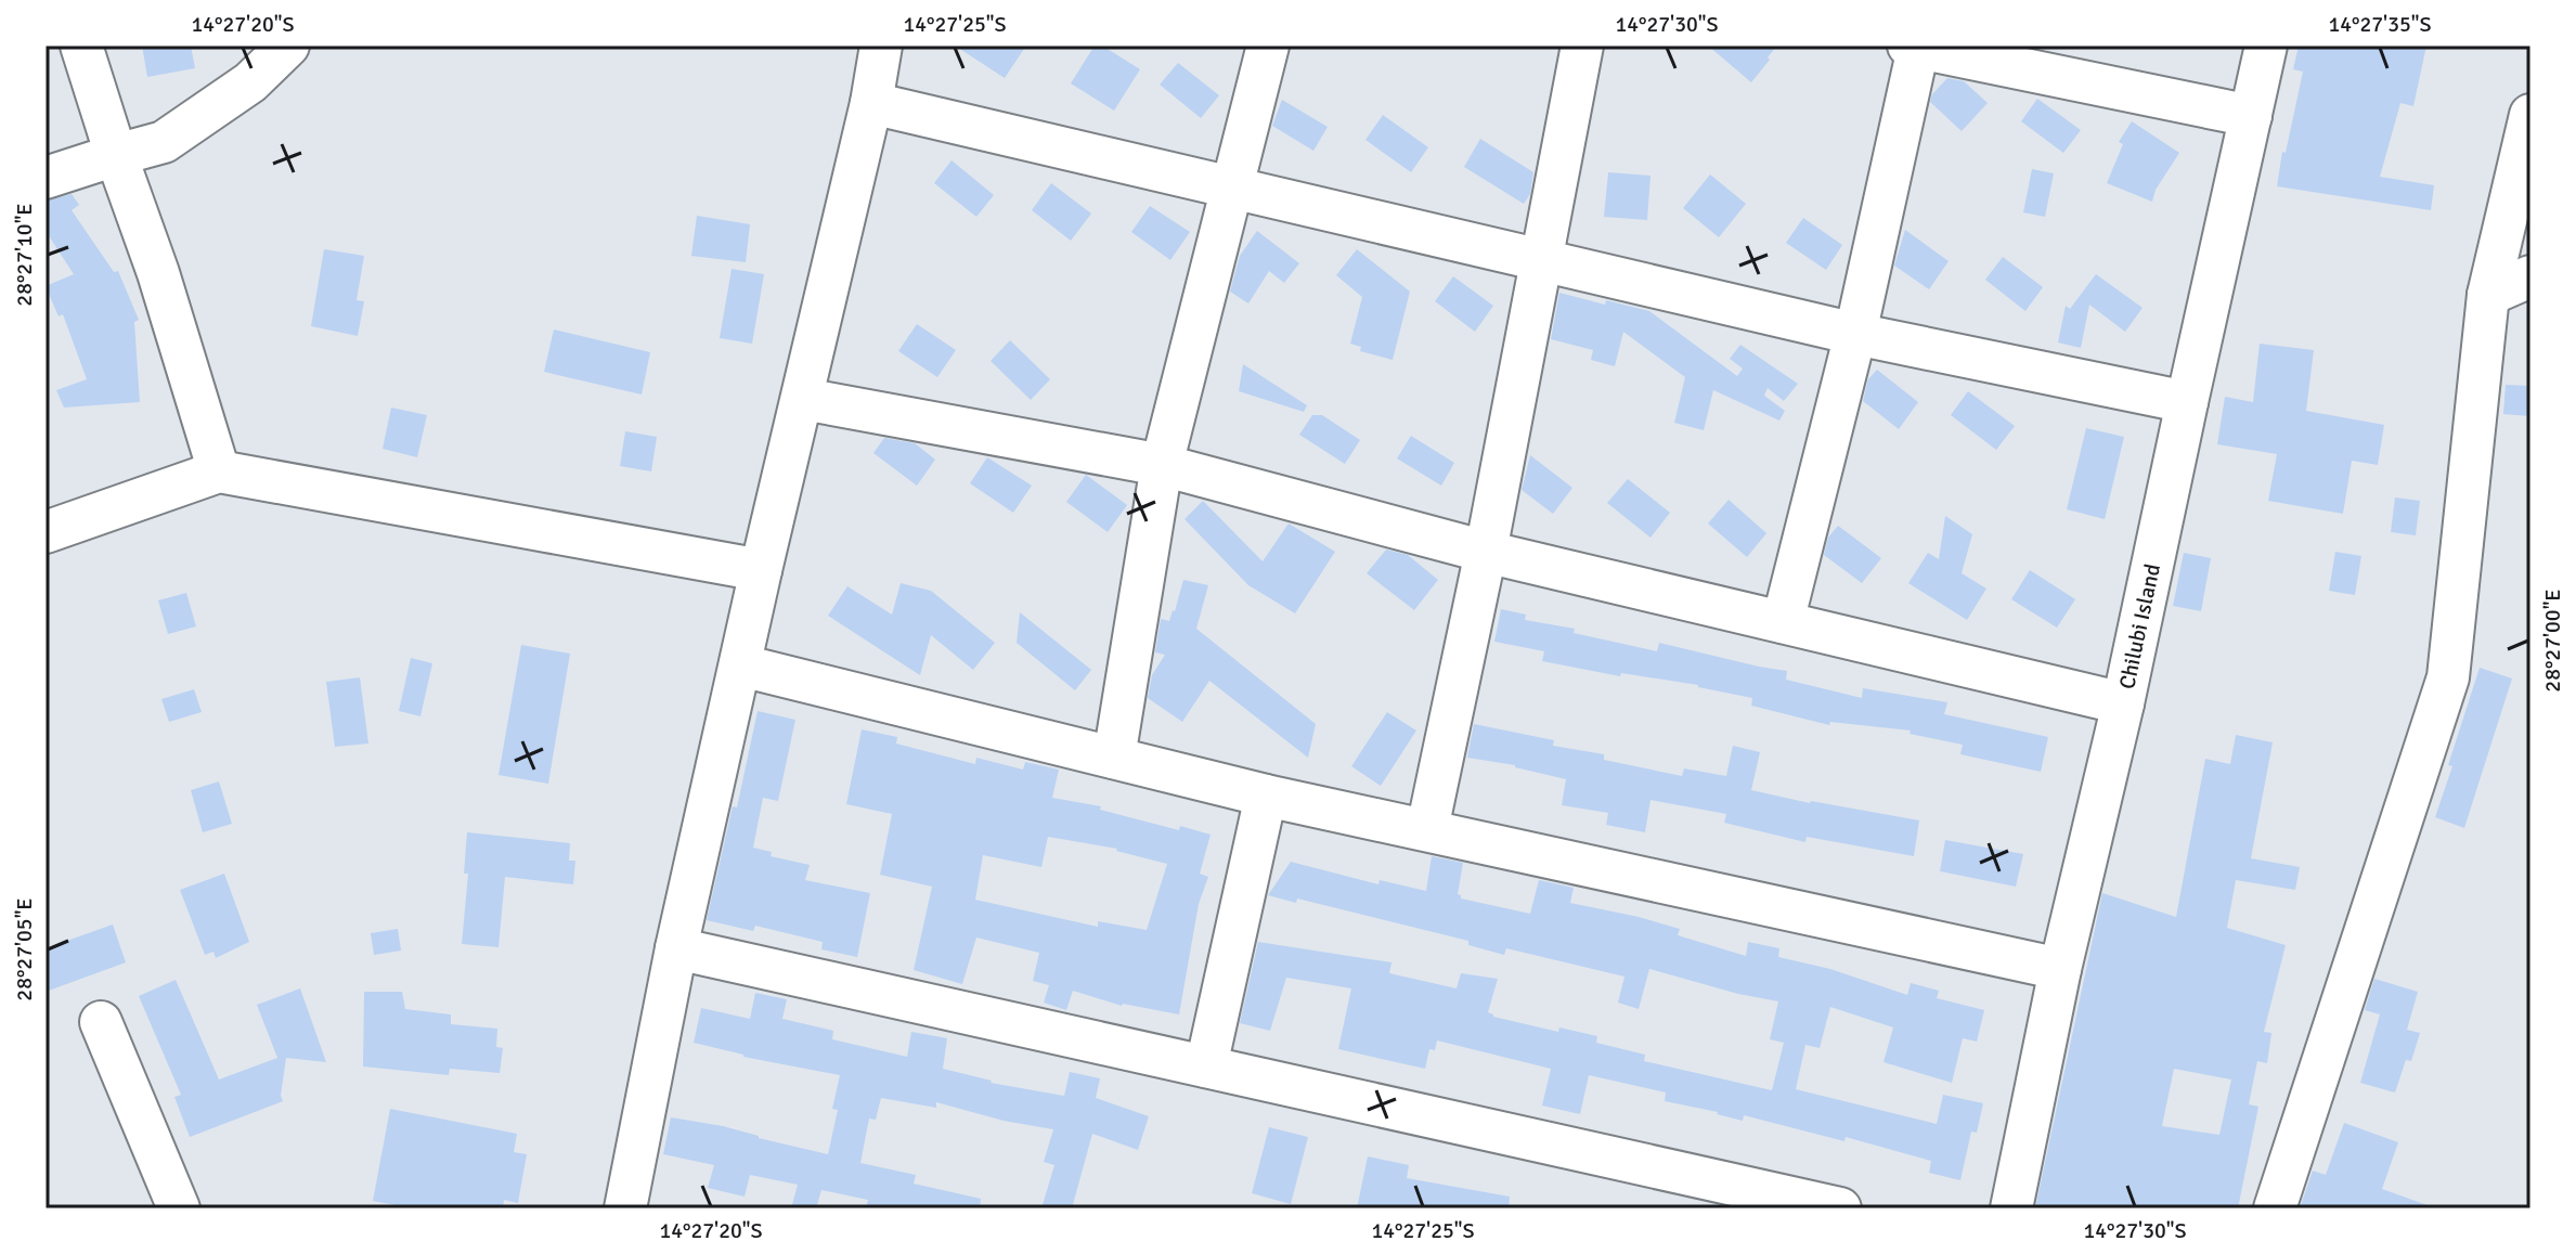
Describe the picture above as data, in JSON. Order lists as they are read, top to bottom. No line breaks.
{"streets":{"street":["Chilubi Island"]},"coordinates":["14°27'20\"S","14°27'25\"S","14°27'30\"S","14°27'35\"S","28°27'10\"E","28°27'00\"E","28°27'05\"E"]}
